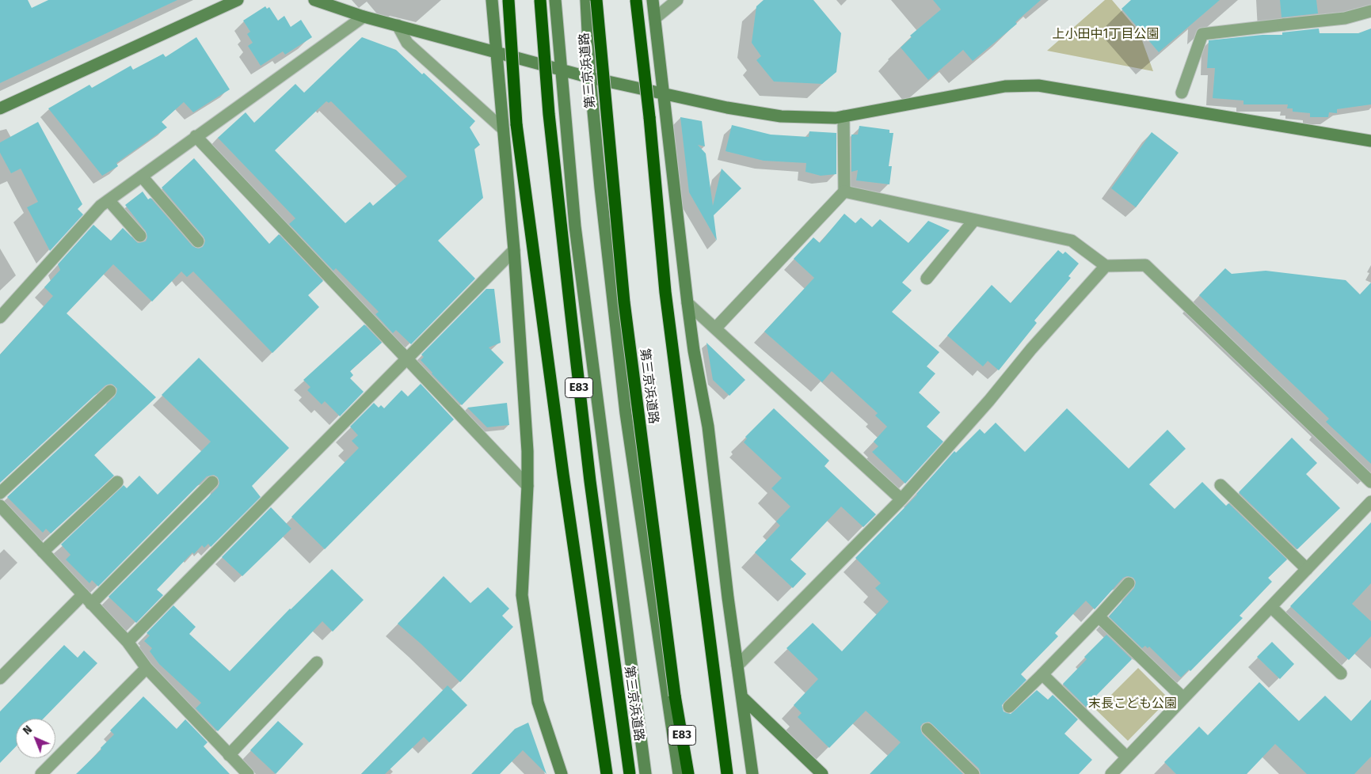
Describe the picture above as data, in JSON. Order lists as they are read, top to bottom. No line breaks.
{"streets":{"highway":["第三京浜道路","E83"]},"parks":["上小田中1丁目公園","末長こども公園"],"north":"top left"}
